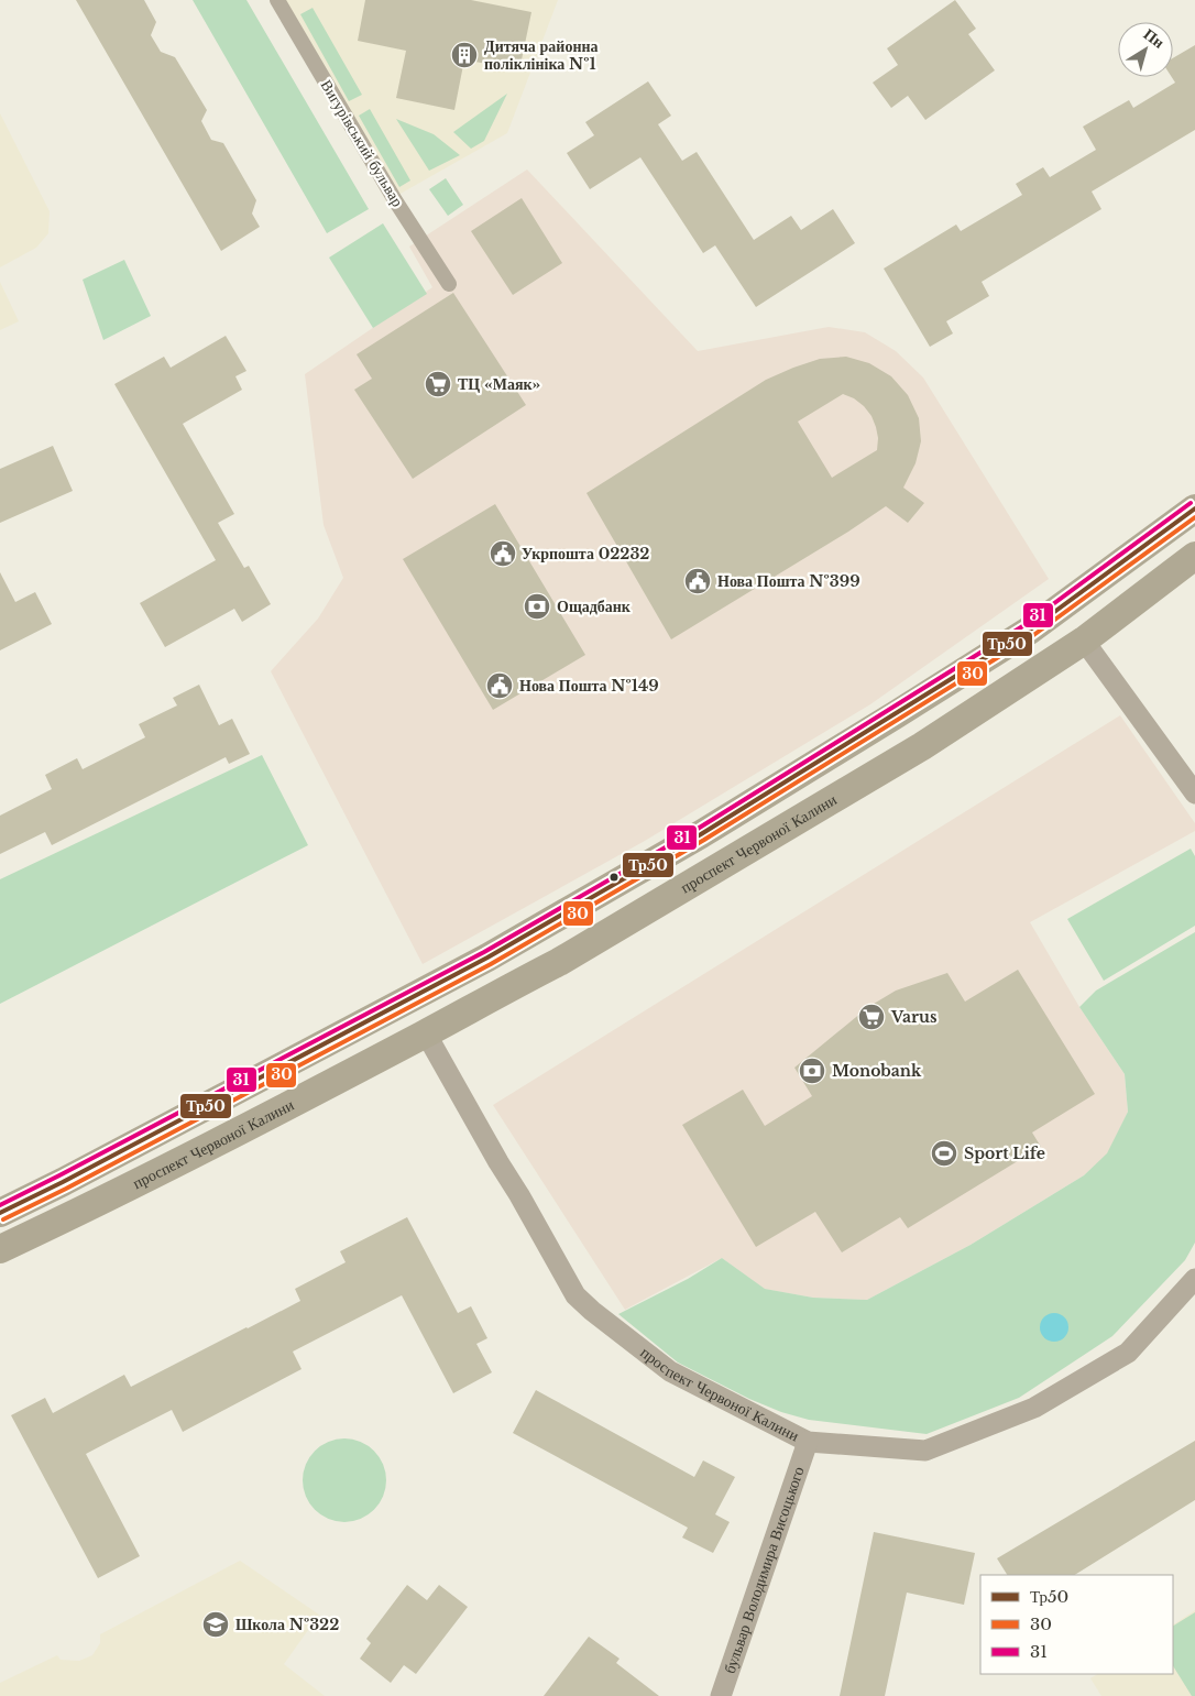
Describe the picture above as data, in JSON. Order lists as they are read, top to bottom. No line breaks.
{"streets":{"main road":["проспект Червоної Калини"],"street":["Вигурівський бульвар","бульвар Володимира Висоцького"]},"crossings":[["проспект Червоної Калини","бульвар Володимира Висоцького"]],"places":{"building":["Дитяча районна поліклініка №1"],"supermarket":["ТЦ «Маяк»","Varus"],"public building":["Укрпошта 02232","Нова Пошта №399","Нова Пошта №149"],"bank":["Ощадбанк","Monobank"],"sports":["Sport Life"],"school or university":["Школа №322"]},"lines":["transit line 31","transit line Тр50","transit line 30"],"legend":["Тр50","30","31"],"north":"top right"}
